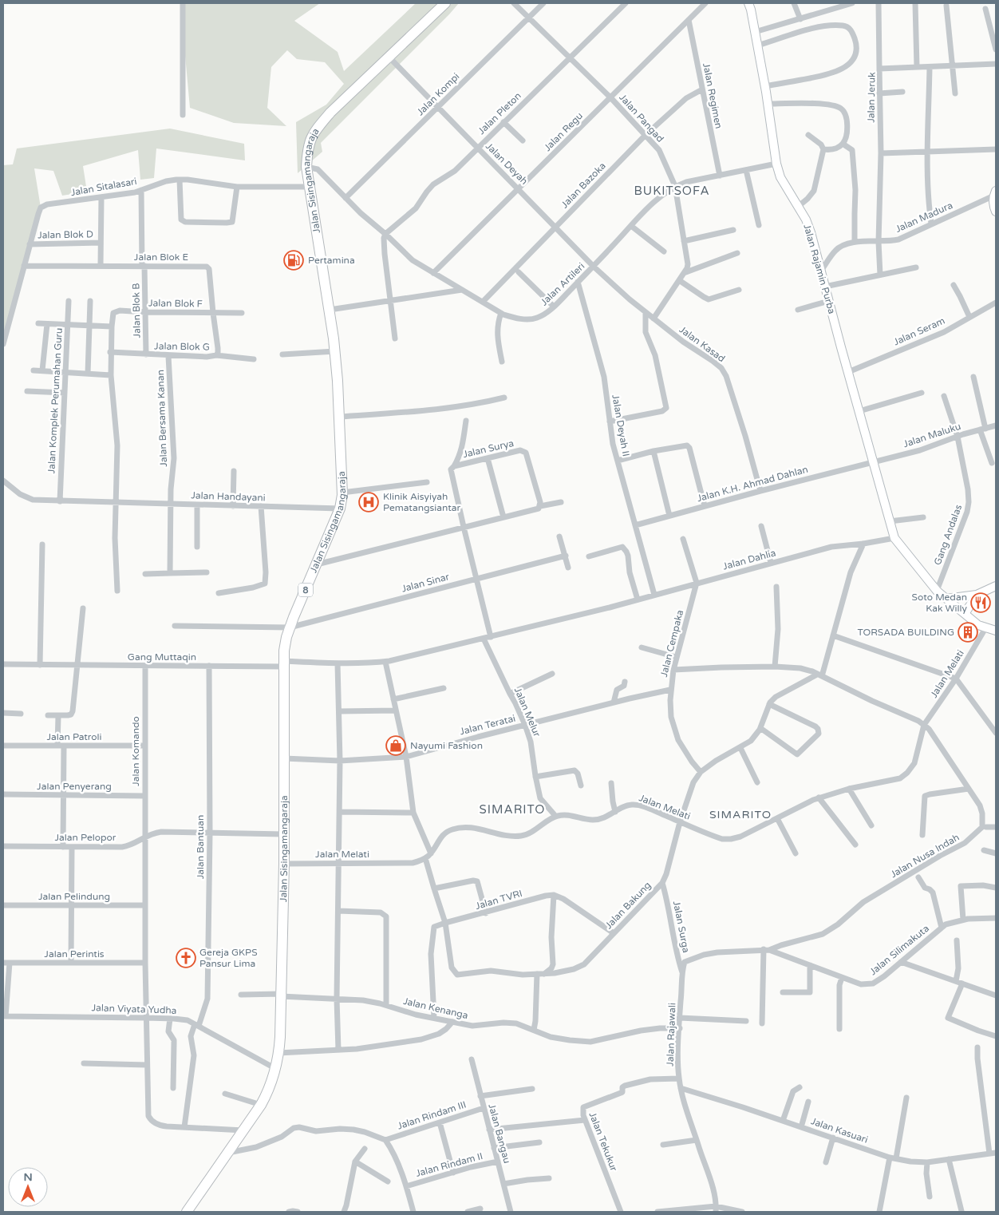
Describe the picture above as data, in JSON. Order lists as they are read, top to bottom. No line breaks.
{"streets":{"highway":["Jalan Sisingamangaraja","8"],"street":["Jalan Kompi","Jalan Regimen","Jalan Jeruk","Jalan Pleton","Jalan Pangad","Jalan Regu","Jalan Deyah","Jalan Bazoka","Jalan Sitalasari","Jalan Madura","Jalan Blok D","Jalan Blok E","Jalan Rajamin Purba","Jalan Artileri","Jalan Blok F","Jalan Blok B","Jalan Seram","Jalan Kasad","Jalan Blok G","Jalan Komplek Perumahan Guru","Jalan Bersama Kanan","Jalan Deyah II","Jalan Maluku","Jalan Surya","Jalan K.H. Ahmad Dahlan","Jalan Handayani","Gang Andalas","Jalan Dahlia","Jalan Sinar","Jalan Cempaka","Gang Muttaqin","Jalan Melati","Jalan Melur","Jalan Teratai","Jalan Patroli","Jalan Komando","Jalan Penyerang","Jalan Pelopor","Jalan Bantuan","Jalan Nusa Indah","Jalan Pelindung","Jalan TVRI","Jalan Bakung","Jalan Surga","Jalan Silimakuta","Jalan Perintis","Jalan Kenanga","Jalan Viyata Yudha","Jalan Rajawali","Jalan Rindam III","Jalan Kasuari","Jalan Bangau","Jalan Tekukur","Jalan Rindam II"]},"crossings":[["Jalan Kompi","Jalan Pangad"],["Jalan Kompi","Jalan Deyah"],["Jalan Kompi","Jalan Artileri"],["Jalan Regimen","Jalan Regu"],["Jalan Regimen","Jalan Bazoka"],["Jalan Regimen","Jalan Artileri"],["Jalan Jeruk","Jalan Madura"],["Jalan Pleton","Jalan Pangad"],["Jalan Pleton","Jalan Deyah"],["Jalan Pleton","Jalan Artileri"],["Jalan Pangad","Jalan Regu"],["Jalan Pangad","Jalan Bazoka"],["Jalan Pangad","Jalan Artileri"],["Jalan Pangad","Jalan Kasad"],["Jalan Regu","Jalan Deyah"],["Jalan Regu","Jalan Artileri"],["Jalan Deyah","Jalan Sisingamangaraja"],["Jalan Deyah","Jalan Bazoka"],["Jalan Deyah","Jalan Artileri"],["Jalan Deyah","Jalan Kasad"],["Jalan Sisingamangaraja","Jalan Sitalasari"],["Jalan Sisingamangaraja","Jalan Artileri"],["Jalan Sisingamangaraja","Jalan Handayani"],["Jalan Sisingamangaraja","Jalan Sinar"],["Jalan Sisingamangaraja","Gang Muttaqin"],["Jalan Sisingamangaraja","Jalan Melati"],["Jalan Sisingamangaraja","Jalan Teratai"],["Jalan Sisingamangaraja","Jalan Pelopor"],["Jalan Sisingamangaraja","Jalan Kenanga"],["Jalan Sisingamangaraja","Jalan Viyata Yudha"],["Jalan Bazoka","Jalan Artileri"],["Jalan Sitalasari","Jalan Blok D"],["Jalan Sitalasari","Jalan Blok E"],["Jalan Sitalasari","Jalan Blok B"],["Jalan Madura","Jalan Rajamin Purba"],["Jalan Blok E","Jalan Blok F"],["Jalan Blok E","Jalan Blok B"],["Jalan Blok E","Jalan Blok G"],["Jalan Rajamin Purba","Jalan Artileri"],["Jalan Rajamin Purba","Jalan Seram"],["Jalan Rajamin Purba","Jalan Maluku"],["Jalan Rajamin Purba","Jalan K.H. Ahmad Dahlan"],["Jalan Rajamin Purba","Jalan Dahlia"],["Jalan Artileri","Jalan Kasad"],["Jalan Artileri","Jalan Deyah II"],["Jalan Blok F","Jalan Blok B"],["Jalan Blok B","Jalan Blok G"],["Jalan Kasad","Jalan K.H. Ahmad Dahlan"],["Jalan Blok G","Jalan Bersama Kanan"],["Jalan Komplek Perumahan Guru","Jalan Handayani"],["Jalan Bersama Kanan","Jalan Handayani"],["Jalan Deyah II","Jalan K.H. Ahmad Dahlan"],["Jalan Deyah II","Jalan Dahlia"],["Jalan Maluku","Jalan K.H. Ahmad Dahlan"],["Jalan Maluku","Gang Andalas"],["Jalan Dahlia","Jalan Cempaka"],["Jalan Dahlia","Gang Muttaqin"],["Jalan Dahlia","Jalan Melur"],["Jalan Cempaka","Jalan Teratai"],["Jalan Cempaka","Jalan Bakung"],["Gang Muttaqin","Jalan Melur"],["Gang Muttaqin","Jalan Komando"],["Gang Muttaqin","Jalan Bantuan"],["Jalan Melati","Jalan Melur"],["Jalan Melati","Jalan Nusa Indah"],["Jalan Melati","Jalan Bakung"],["Jalan Melur","Jalan Teratai"],["Jalan Patroli","Jalan Komando"],["Jalan Komando","Jalan Penyerang"],["Jalan Komando","Jalan Pelopor"],["Jalan Pelopor","Jalan Bantuan"],["Jalan Bantuan","Jalan Viyata Yudha"],["Jalan Nusa Indah","Jalan Silimakuta"],["Jalan Nusa Indah","Jalan Rajawali"],["Jalan TVRI","Jalan Bakung"],["Jalan Bakung","Jalan Surga"],["Jalan Surga","Jalan Rajawali"],["Jalan Silimakuta","Jalan Rajawali"],["Jalan Kenanga","Jalan Rajawali"],["Jalan Rajawali","Jalan Kasuari"],["Jalan Rajawali","Jalan Tekukur"],["Jalan Rindam III","Jalan Bangau"],["Jalan Bangau","Jalan Rindam II"]],"districts":["BUKITSOFA","SIMARITO","SIMARITO"],"places":{"fuel station":["Pertamina"],"hospital":["Klinik Aisyiyah Pematangsiantar"],"restaurant":["Soto Medan Kak Willy"],"building":["TORSADA BUILDING"],"shop":["Nayumi Fashion"],"church":["Gereja GKPS Pansur Lima"]},"north":"top"}
